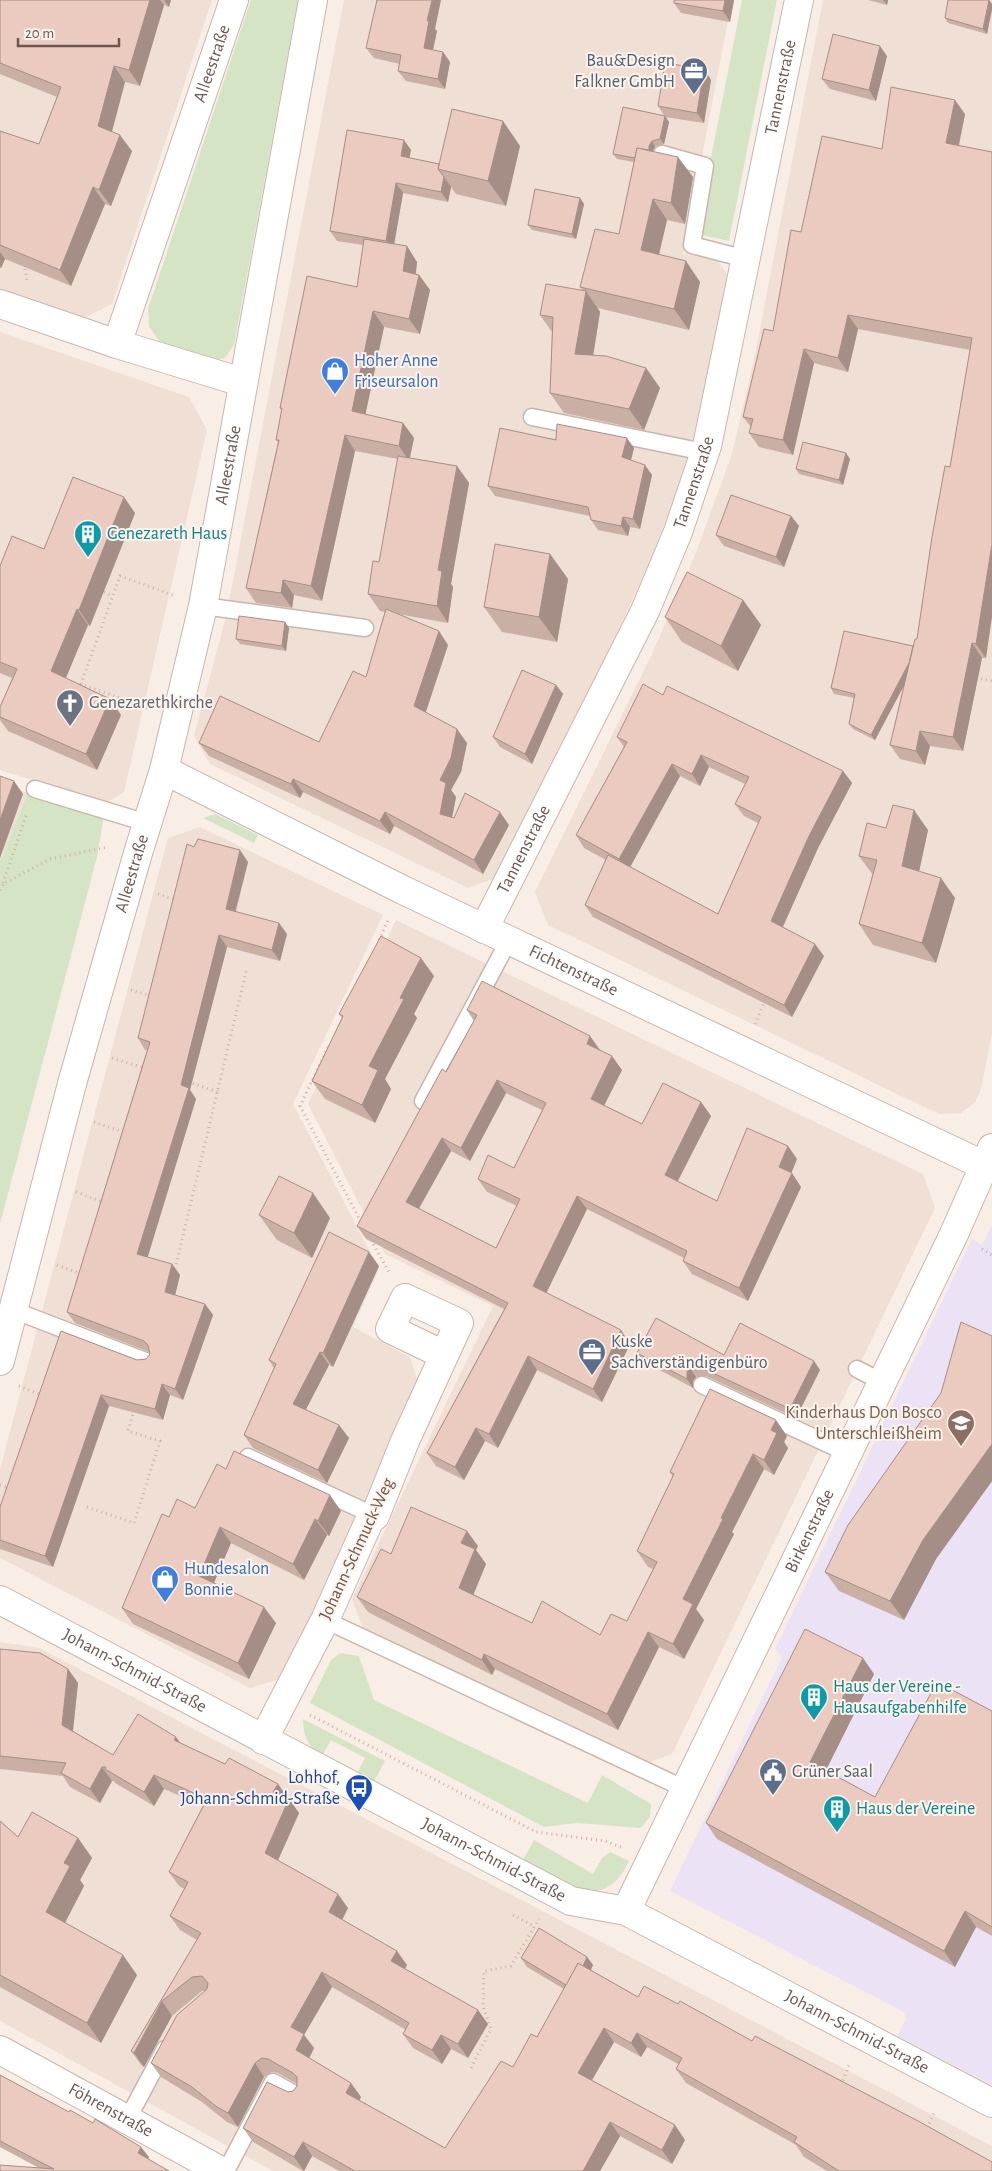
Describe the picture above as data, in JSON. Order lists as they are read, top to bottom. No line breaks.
{"streets":{"street":["Alleestraße","Tannenstraße","Fichtenstraße","Birkenstraße","Johann-Schmuck-Weg","Johann-Schmid-Straße","Föhrenstraße"]},"crossings":[["Alleestraße","Fichtenstraße"],["Tannenstraße","Fichtenstraße"],["Fichtenstraße","Birkenstraße"],["Birkenstraße","Johann-Schmid-Straße"],["Johann-Schmuck-Weg","Johann-Schmid-Straße"]],"places":{"office":["Bau&Design Falkner GmbH","Kuske Sachverständigenbüro"],"shop":["Hoher Anne Friseursalon","Hundesalon Bonnie"],"building":["Genezareth Haus","Haus der Vereine - Hausaufgabenhilfe","Haus der Vereine"],"church":["Genezarethkirche"],"school or university":["Kinderhaus Don Bosco Unterschleißheim"],"public building":["Grüner Saal"],"bus stop":["Lohhof, Johann-Schmid-Straße"]},"scale_bar":"20 m"}
